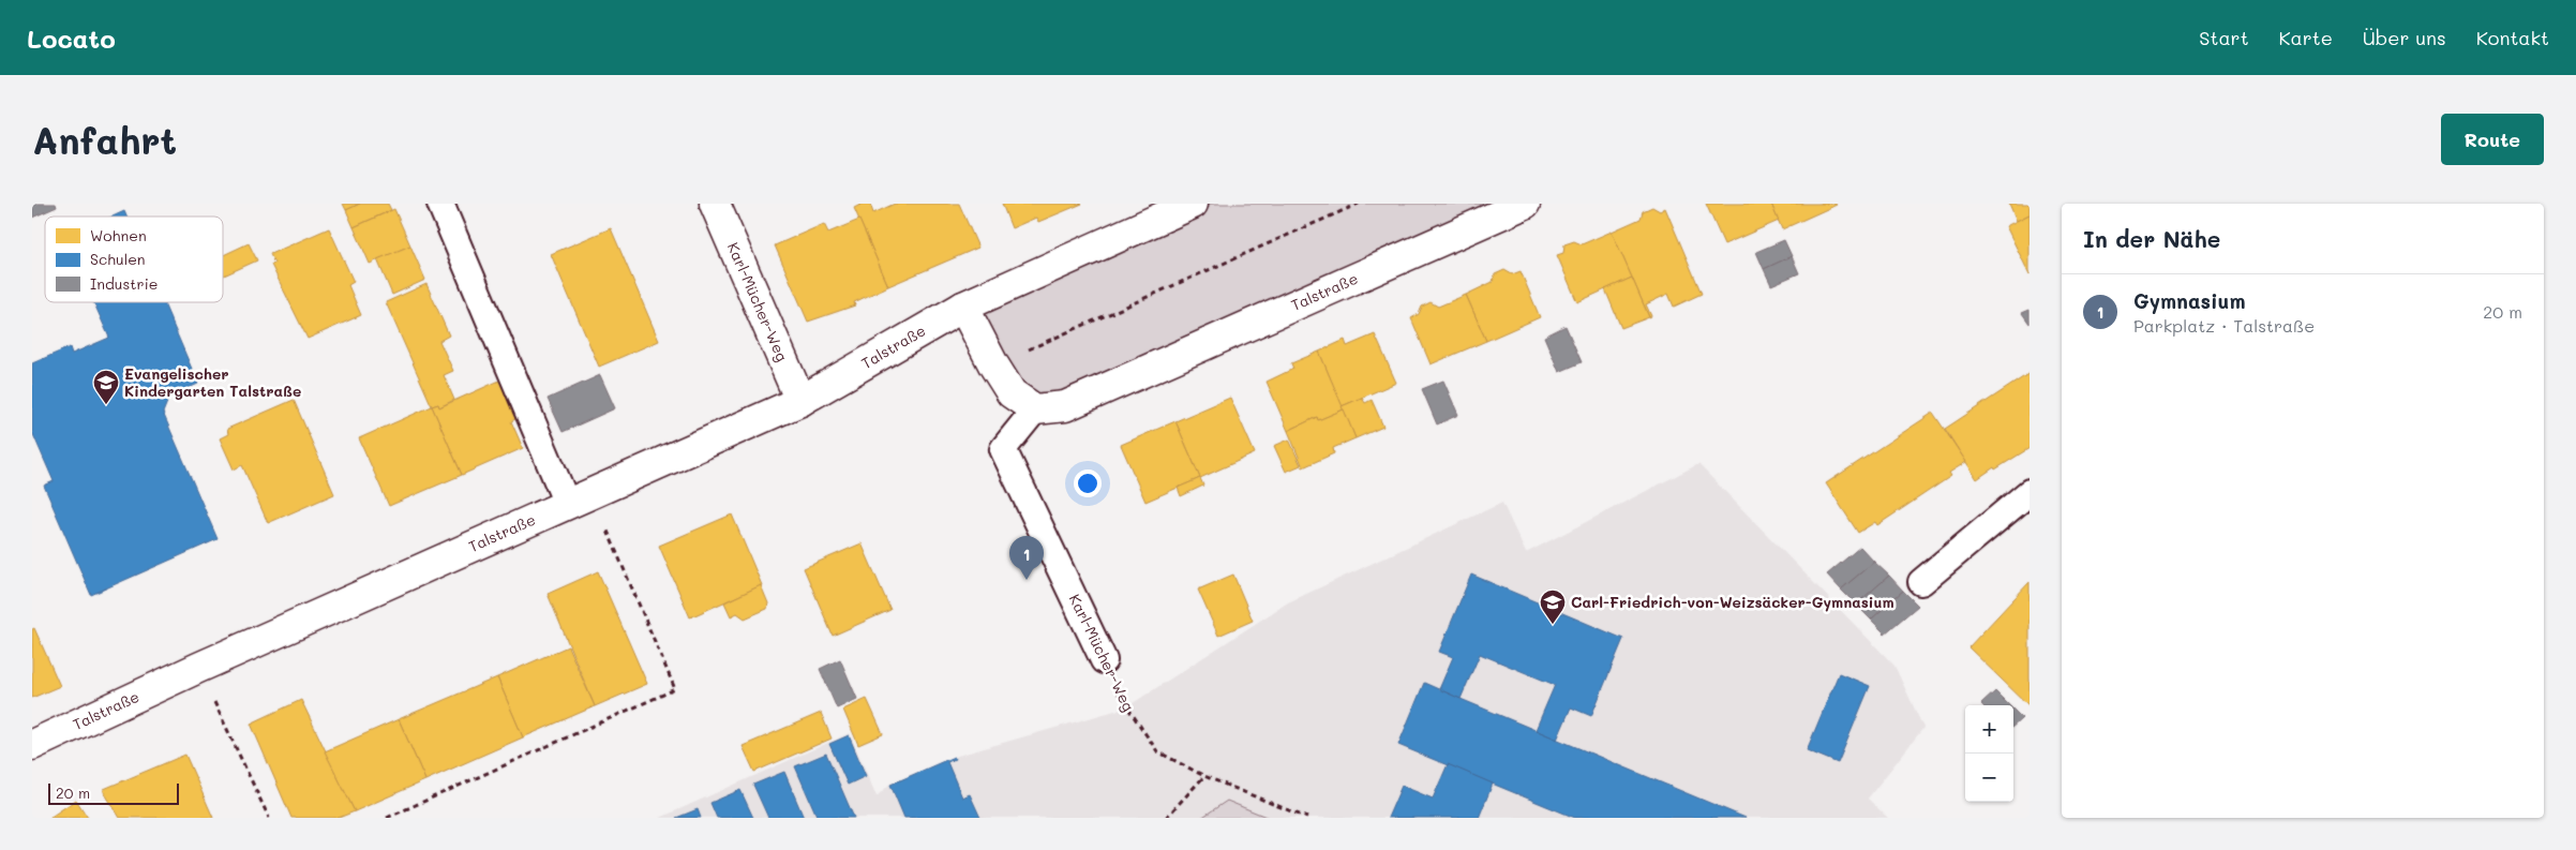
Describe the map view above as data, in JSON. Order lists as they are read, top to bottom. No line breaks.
{"streets":{"street":["Talstraße","Karl-Mücher-Weg"]},"crossings":[["Talstraße","Karl-Mücher-Weg"]],"places":{"school or university":["Evangelischer Kindergarten Talstraße","Carl-Friedrich-von-Weizsäcker-Gymnasium"]},"legend":["Wohnen","Schulen","Industrie"],"scale_bar":"20 m","page":{"header":"Locato","nav":["Start","Karte","Über uns","Kontakt"],"buttons":"Route","title":"Anfahrt","heading":"In der Nähe","list":[{"mark":"1","name":"Gymnasium","note":"Parkplatz · Talstraße","value":"20 m"}],"pins":"1","map_buttons":["+","−"],"scale":"20 m"}}
